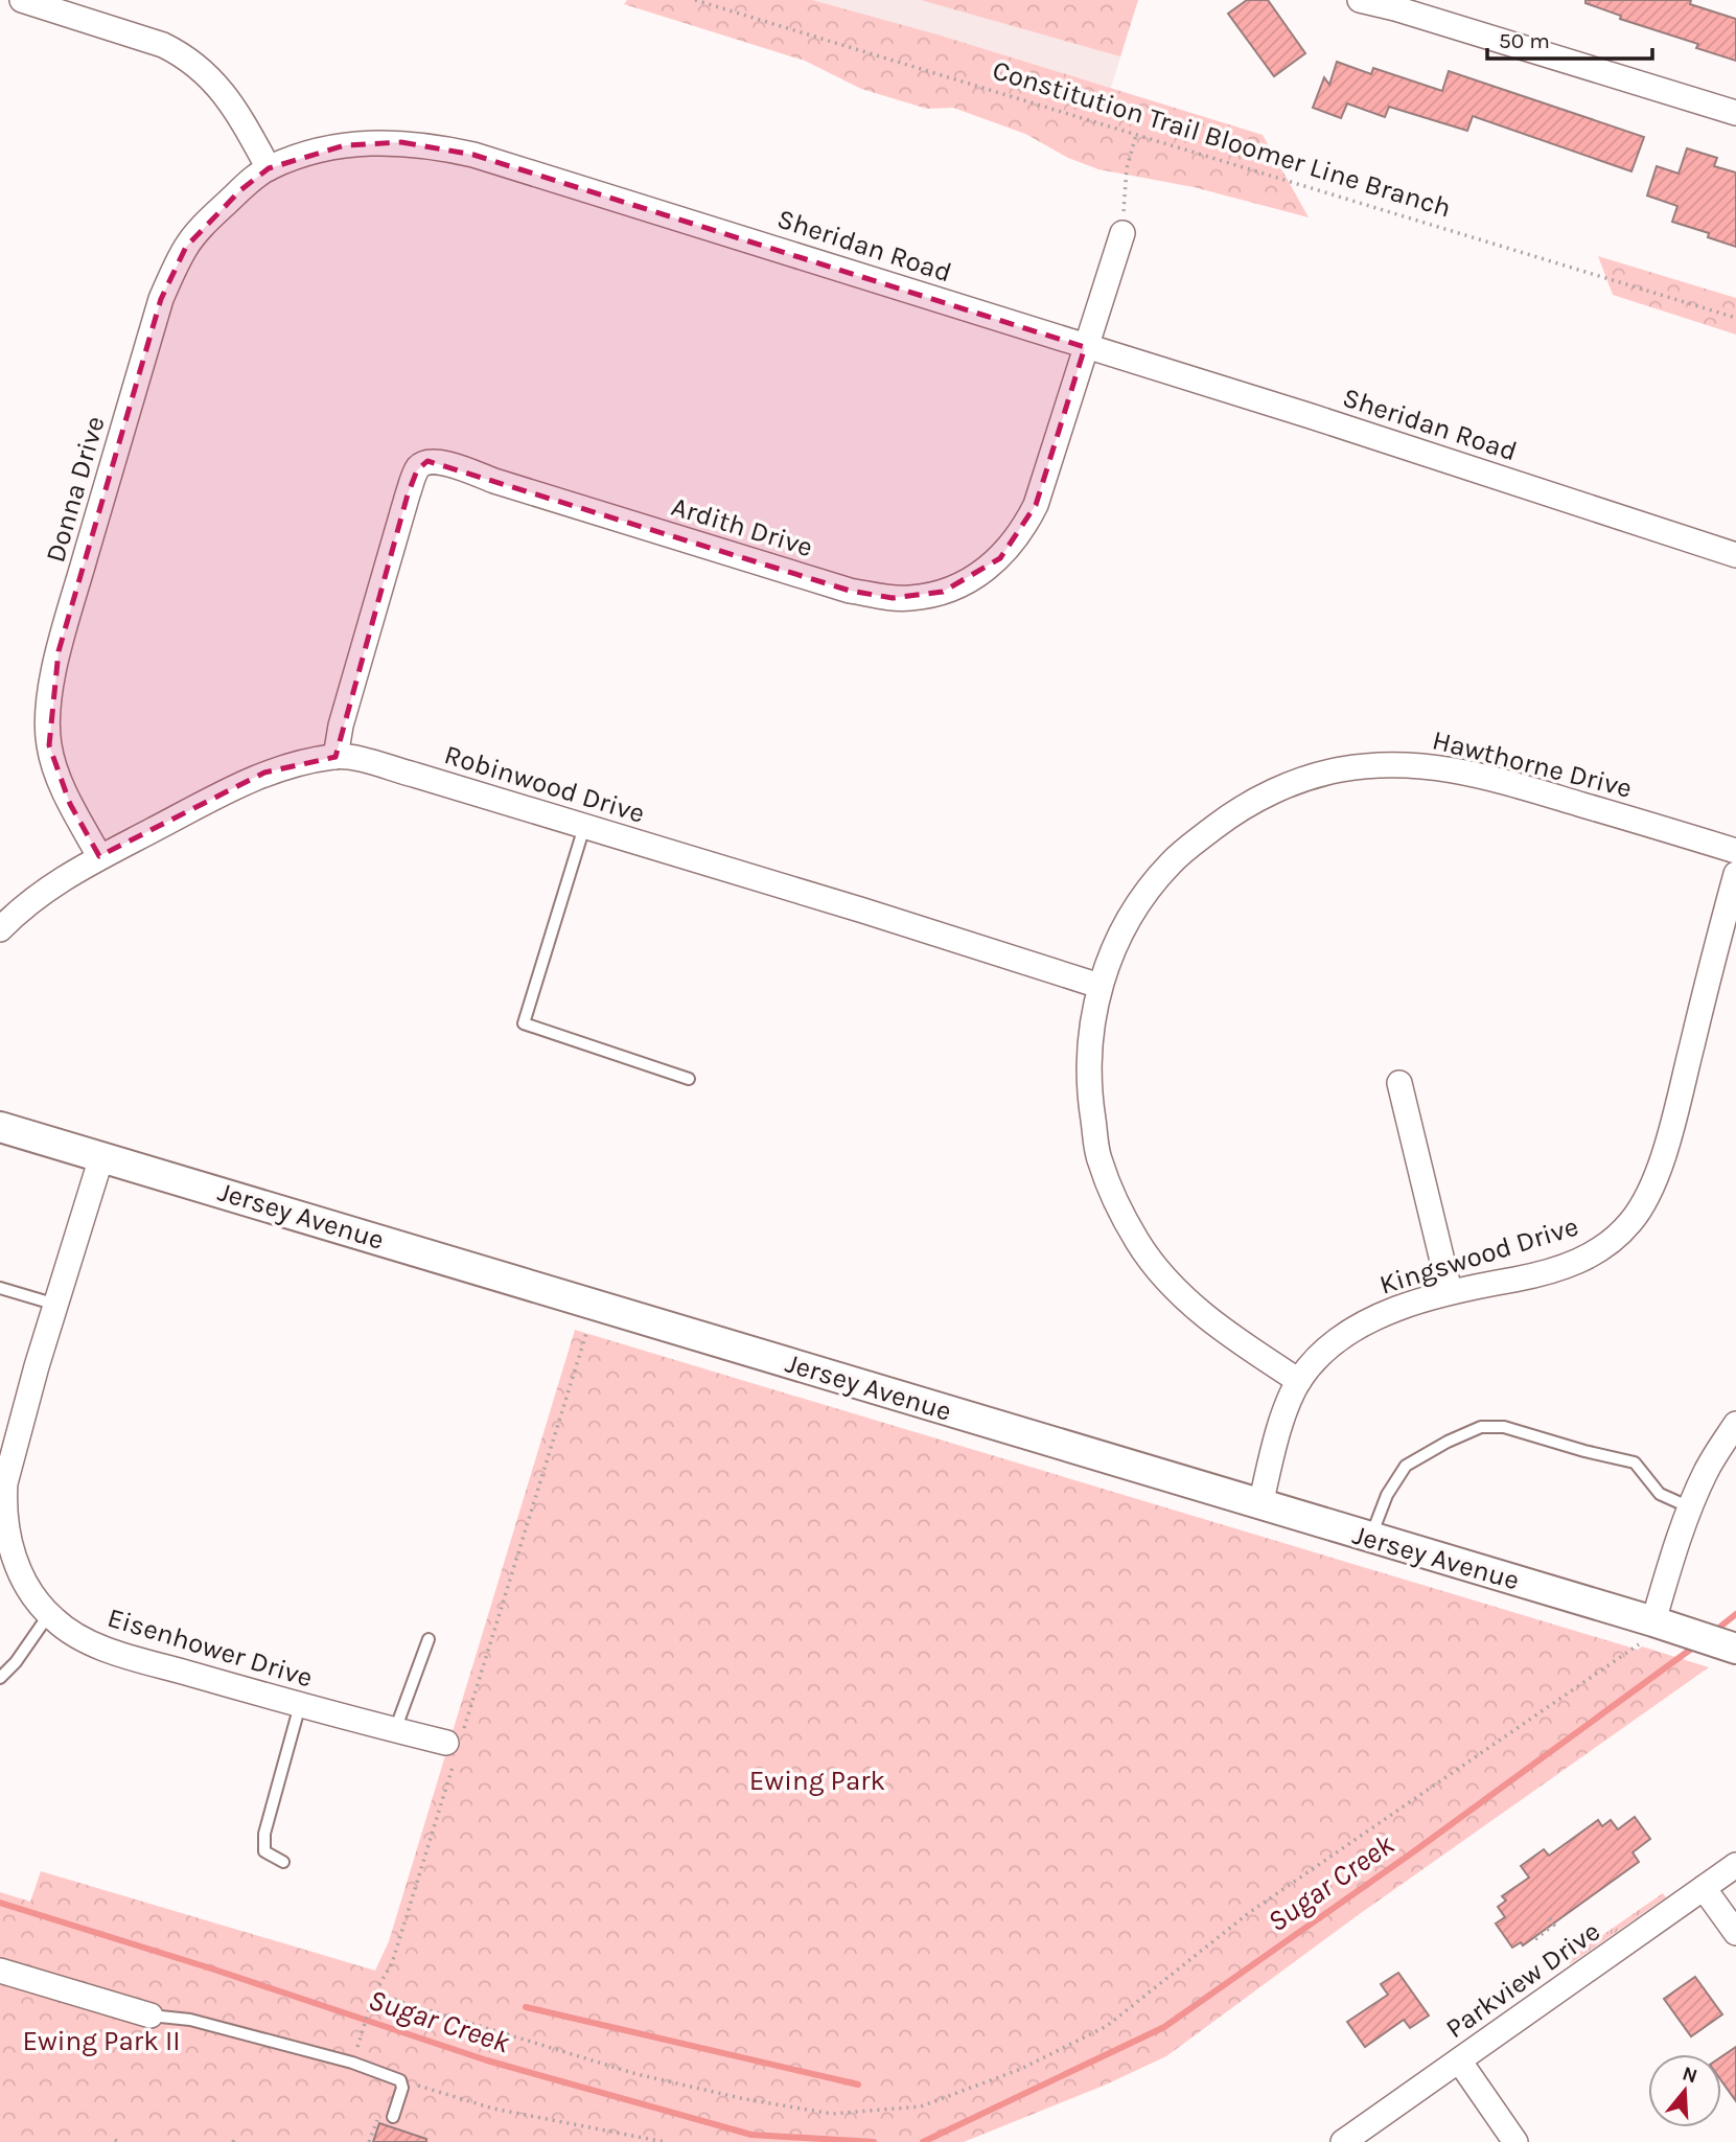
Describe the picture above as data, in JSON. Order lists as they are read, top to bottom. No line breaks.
{"streets":{"street":["Sheridan Road","Donna Drive","Ardith Drive","Hawthorne Drive","Robinwood Drive","Jersey Avenue","Kingswood Drive","Eisenhower Drive","Parkview Drive"],"path":["Constitution Trail Bloomer Line Branch"]},"crossings":[["Sheridan Road","Donna Drive"],["Sheridan Road","Ardith Drive"],["Donna Drive","Robinwood Drive"],["Ardith Drive","Robinwood Drive"],["Hawthorne Drive","Robinwood Drive"],["Hawthorne Drive","Kingswood Drive"],["Jersey Avenue","Kingswood Drive"],["Jersey Avenue","Eisenhower Drive"]],"water":["Sugar Creek"],"parks":["Ewing Park","Ewing Park II"],"scale_bar":"50 m","north":"top"}
